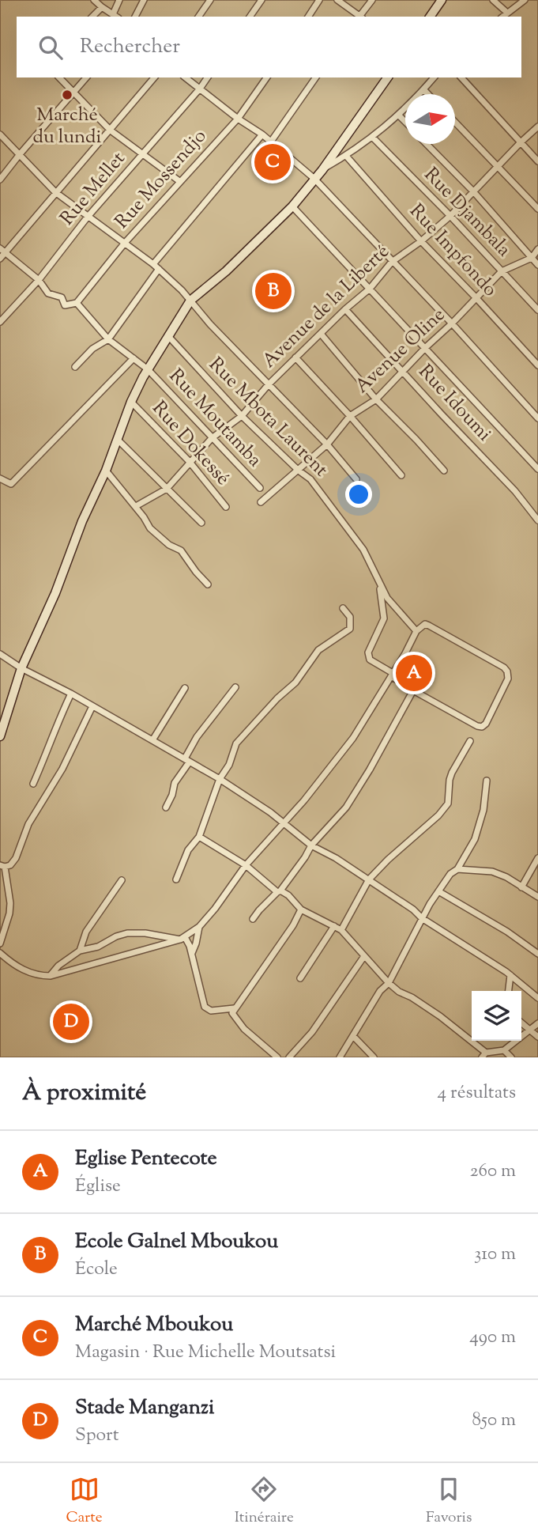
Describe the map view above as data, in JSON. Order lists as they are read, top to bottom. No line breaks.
{"streets":{"street":["Rue Mossendjo","Rue Mellet","Rue Djambala","Rue Impfondo","Avenue de la Liberté","Avenue Oline","Rue Idoumi","Rue Mbota Laurent","Rue Moutamba","Rue Dokessé"]},"crossings":[["Rue Mossendjo","Rue Moutamba"],["Rue Djambala","Avenue de la Liberté"],["Rue Djambala","Avenue Oline"],["Rue Impfondo","Avenue de la Liberté"],["Rue Impfondo","Avenue Oline"],["Avenue de la Liberté","Rue Idoumi"],["Avenue de la Liberté","Rue Mbota Laurent"],["Avenue de la Liberté","Rue Moutamba"],["Avenue de la Liberté","Rue Dokessé"],["Avenue Oline","Rue Idoumi"],["Avenue Oline","Rue Mbota Laurent"]],"places":["Marché du lundi"],"north":"right","page":{"search":"Rechercher","pins":["C","B","A","D"],"heading":["À proximité","4 résultats"],"list":[{"mark":"A","name":"Eglise Pentecote","note":"Église","value":"260 m"},{"mark":"B","name":"Ecole Galnel Mboukou","note":"École","value":"310 m"},{"mark":"C","name":"Marché Mboukou","note":"Magasin · Rue Michelle Moutsatsi","value":"490 m"},{"mark":"D","name":"Stade Manganzi","note":"Sport","value":"850 m"}],"nav":["Carte","Itinéraire","Favoris"]}}
